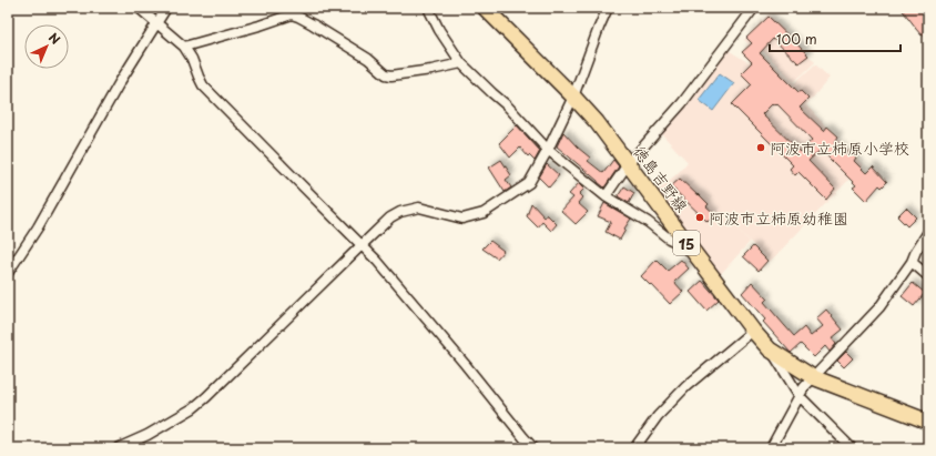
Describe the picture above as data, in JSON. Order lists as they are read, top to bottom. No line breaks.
{"streets":{"main road":["徳島吉野線","15"]},"places":["阿波市立柿原小学校","阿波市立柿原幼稚園"],"scale_bar":"100 m","north":"top right"}
